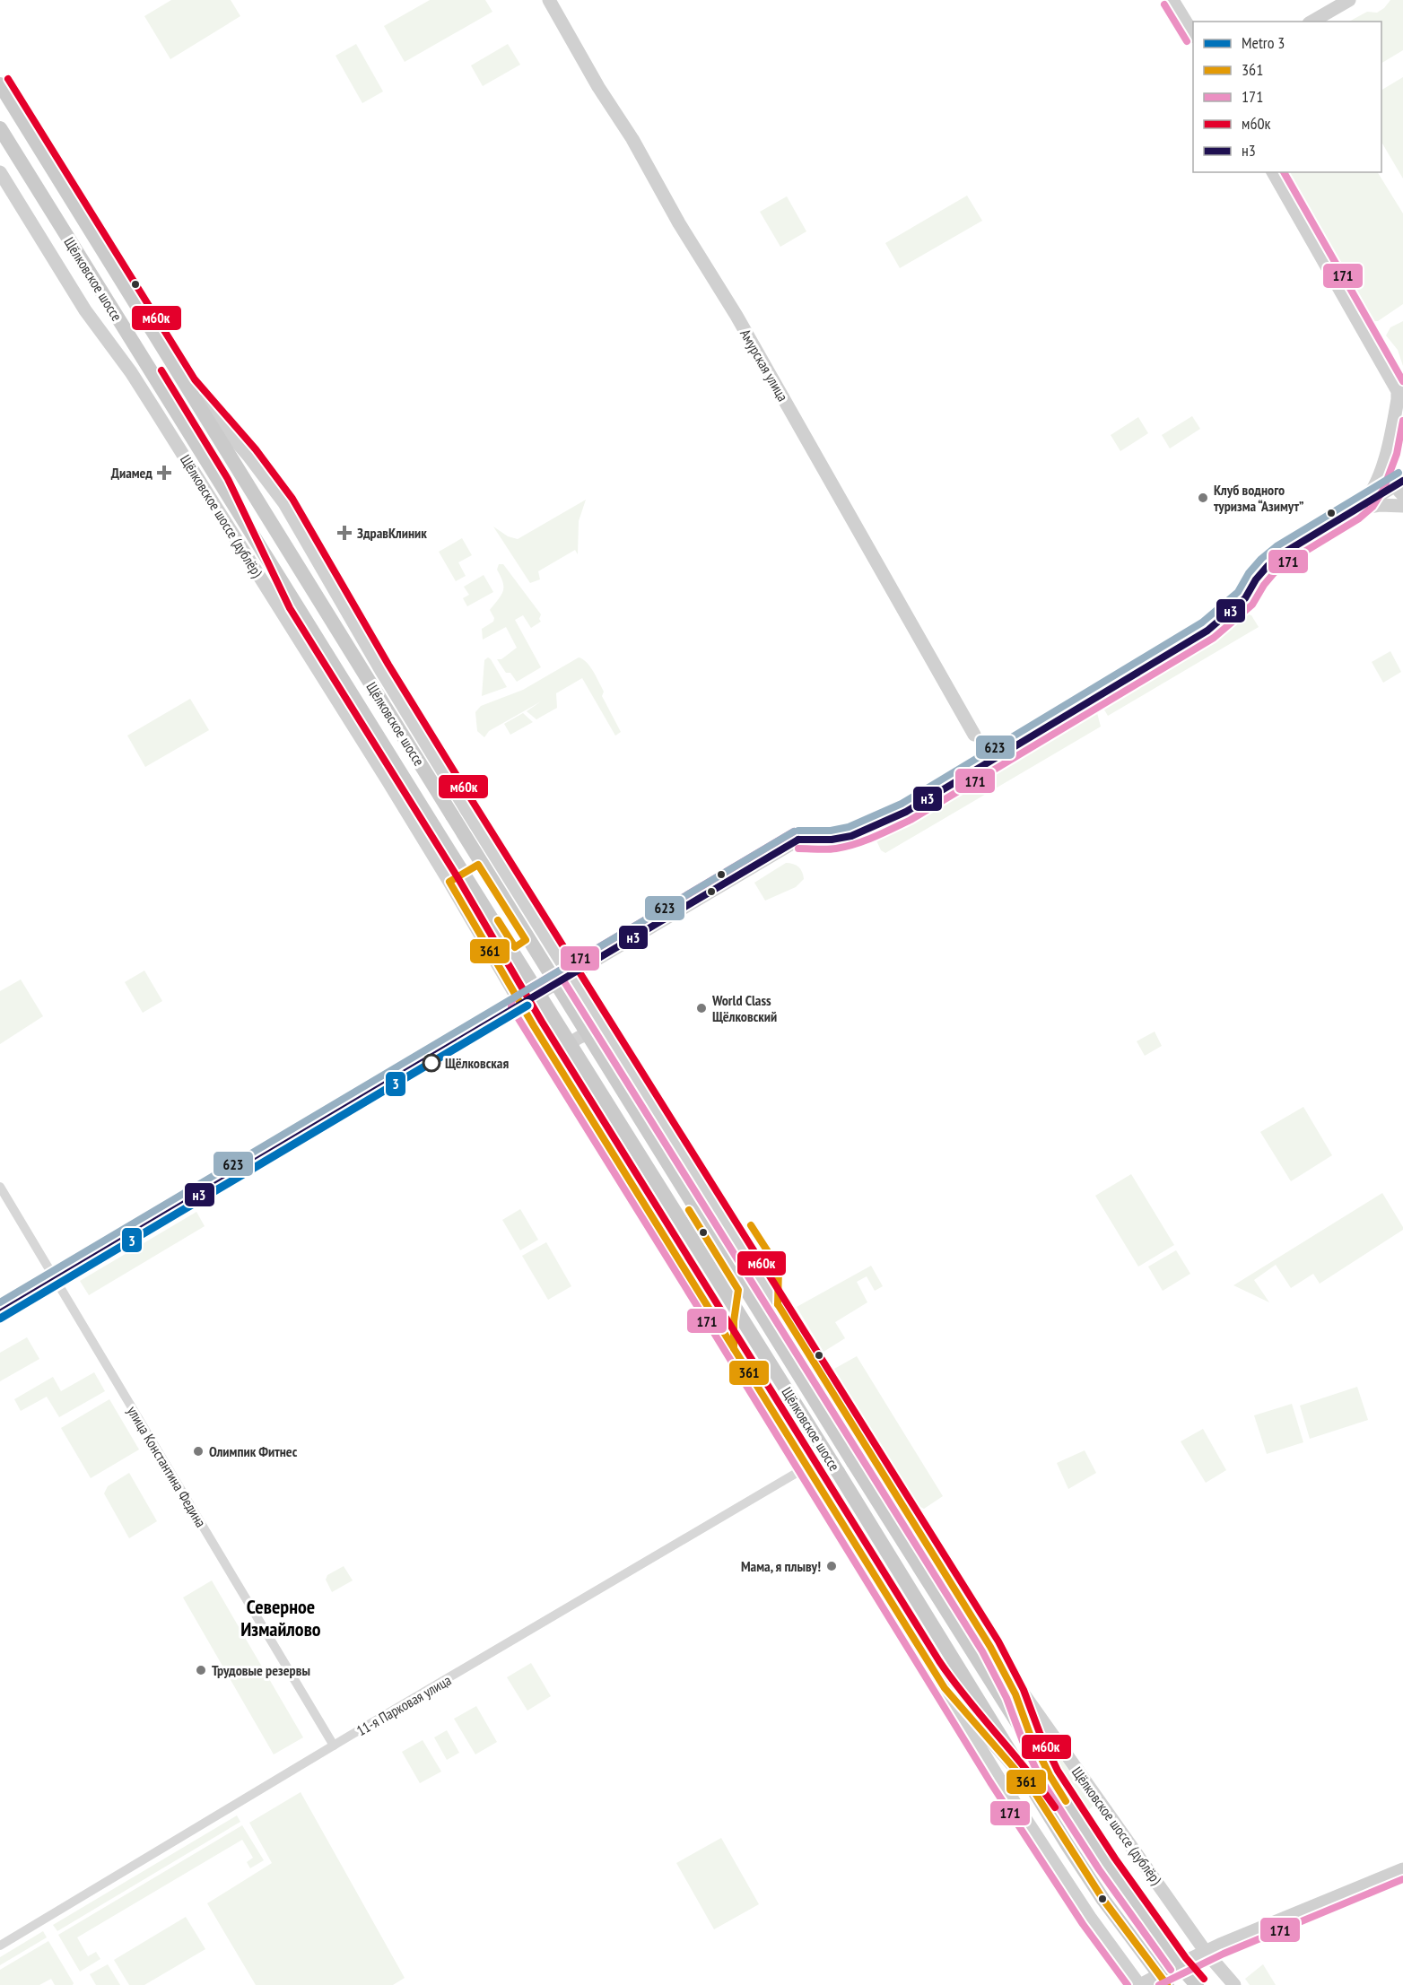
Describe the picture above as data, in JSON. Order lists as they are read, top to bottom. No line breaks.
{"streets":{"main road":["Щёлковское шоссе","Амурская улица","Щёлковское шоссе (дублёр)"],"street":["улица Константина Федина","11-я Парковая улица"]},"crossings":[["Щёлковское шоссе","Щёлковское шоссе (дублёр)"],["Щёлковское шоссе (дублёр)","11-я Парковая улица"],["улица Константина Федина","11-я Парковая улица"]],"districts":["Северное Измайлово"],"places":{"health":["Диамед","ЗдравКлиник"],"other":["Клуб водного туризма “Азимут”","World Class Щёлковский","Щёлковская","Олимпик Фитнес","Мама, я плыву!","Трудовые резервы"]},"lines":["transit line 171","transit line м60к","transit line 623","transit line н3","transit line 361","metro line 3"],"legend":["Metro 3","361","171","м60к","н3"]}
